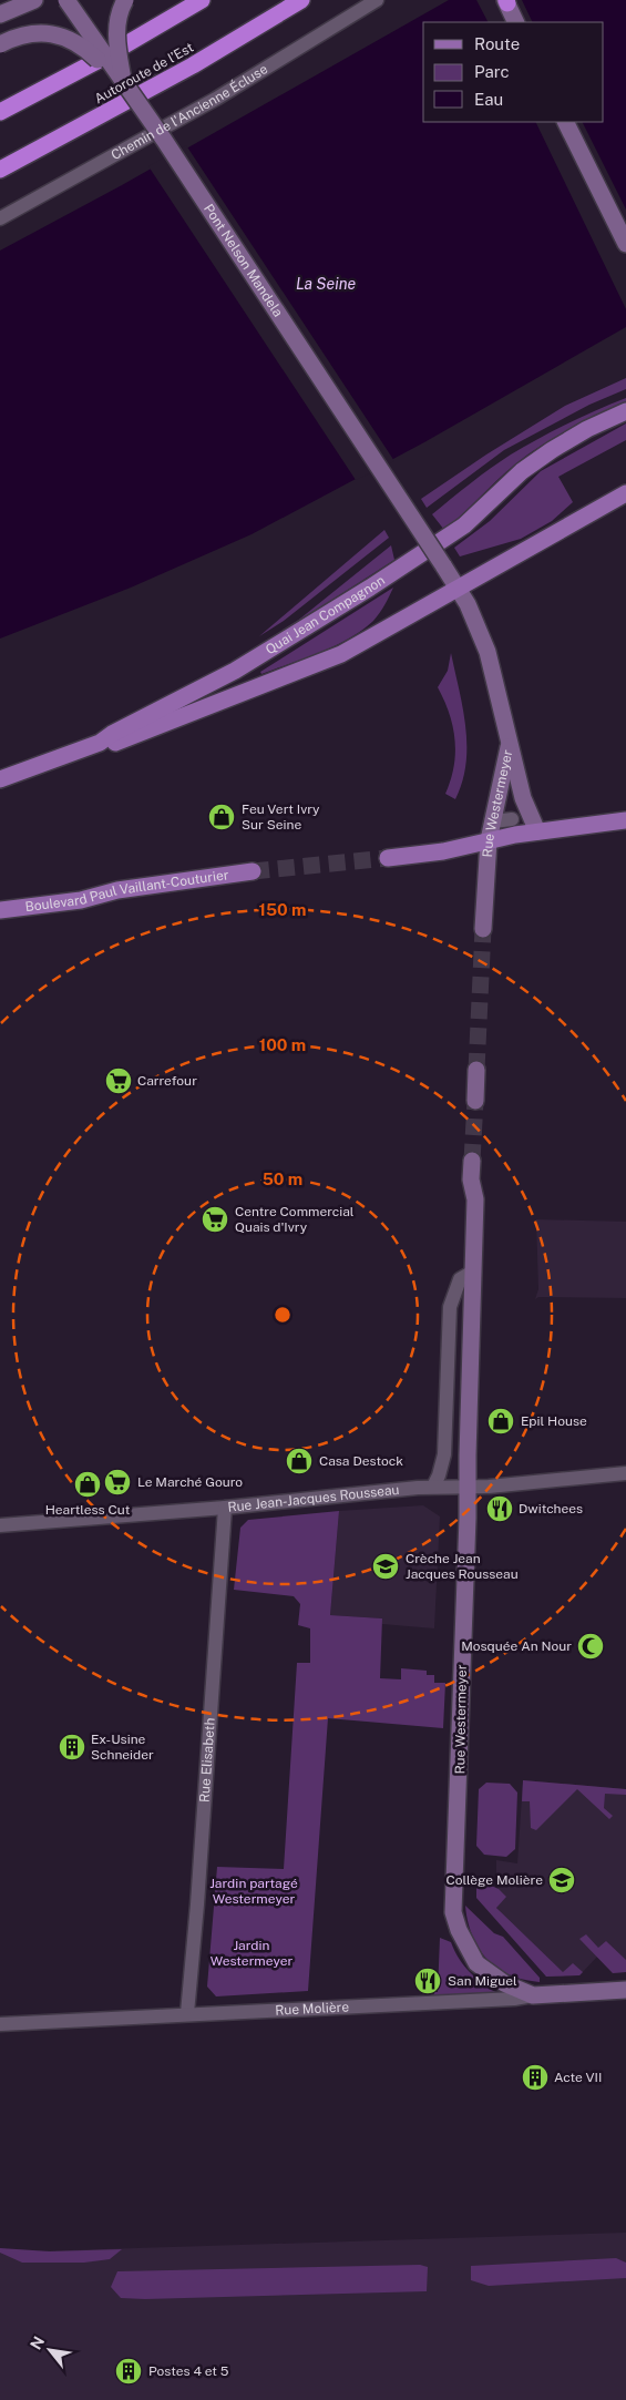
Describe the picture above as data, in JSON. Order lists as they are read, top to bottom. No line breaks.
{"streets":{"highway":["Autoroute de l’Est"],"main road":["Pont Nelson Mandela","Quai Jean Compagnon","Rue Westermeyer","Boulevard Paul Vaillant-Couturier","Rue Molière"],"street":["Chemin de l'Ancienne Écluse","Rue Jean-Jacques Rousseau","Rue Elisabeth"]},"crossings":[["Pont Nelson Mandela","Rue Westermeyer"],["Rue Westermeyer","Rue Jean-Jacques Rousseau"],["Rue Westermeyer","Rue Molière"],["Rue Jean-Jacques Rousseau","Rue Elisabeth"],["Rue Elisabeth","Rue Molière"]],"water":["La Seine"],"parks":["Jardin partagé Westermeyer","Jardin Westermeyer"],"places":{"shop":["Feu Vert Ivry Sur Seine","Epil House","Casa Destock","Heartless Cut"],"supermarket":["Carrefour","Centre Commercial Quais d'Ivry","Le Marché Gouro"],"restaurant":["Dwitchees","San Miguel"],"school or university":["Crèche Jean Jacques Rousseau","Collège Molière"],"mosque":["Mosquée An Nour"],"building":["Ex-Usine Schneider","Acte VII","Postes 4 et 5"]},"legend":["Route","Parc","Eau"],"north":"top left","rings":["150 m","100 m","50 m"]}
